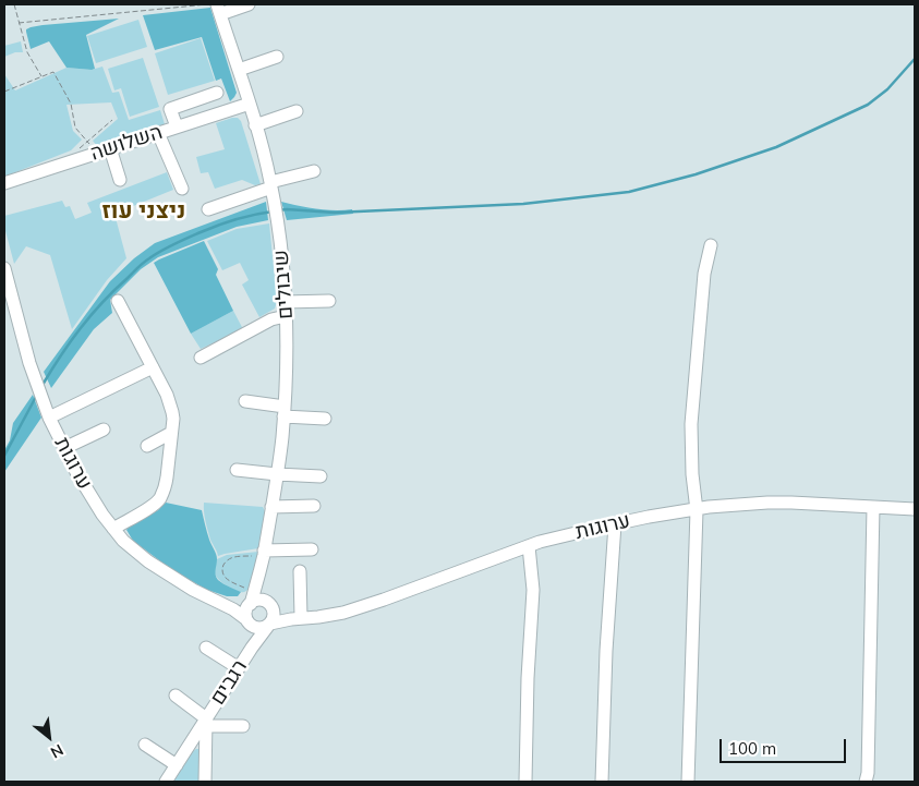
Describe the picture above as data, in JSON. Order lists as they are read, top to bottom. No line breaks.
{"streets":{"street":["השלושה","שיבולים","ערוגות","רגבים"]},"crossings":[["השלושה","שיבולים"],["שיבולים","ערוגות"],["שיבולים","רגבים"],["ערוגות","רגבים"]],"districts":["ניצני עוז"],"scale_bar":"100 m","north":"bottom right"}
